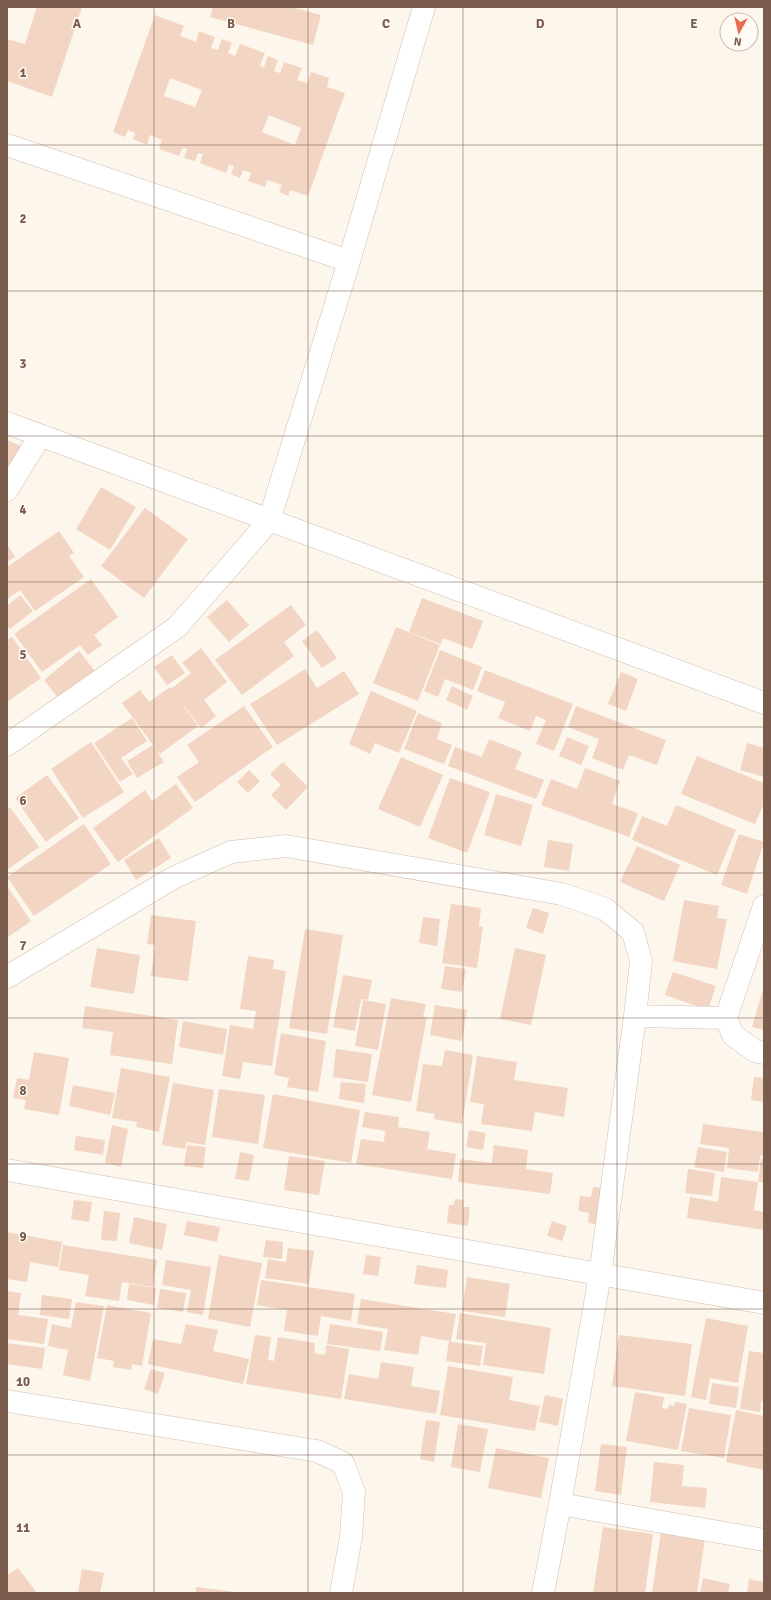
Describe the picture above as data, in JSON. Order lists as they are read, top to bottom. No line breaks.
{"north":"bottom","grid":{"columns":["A","B","C","D","E"],"rows":["1","2","3","4","5","6","7","8","9","10","11"]}}
